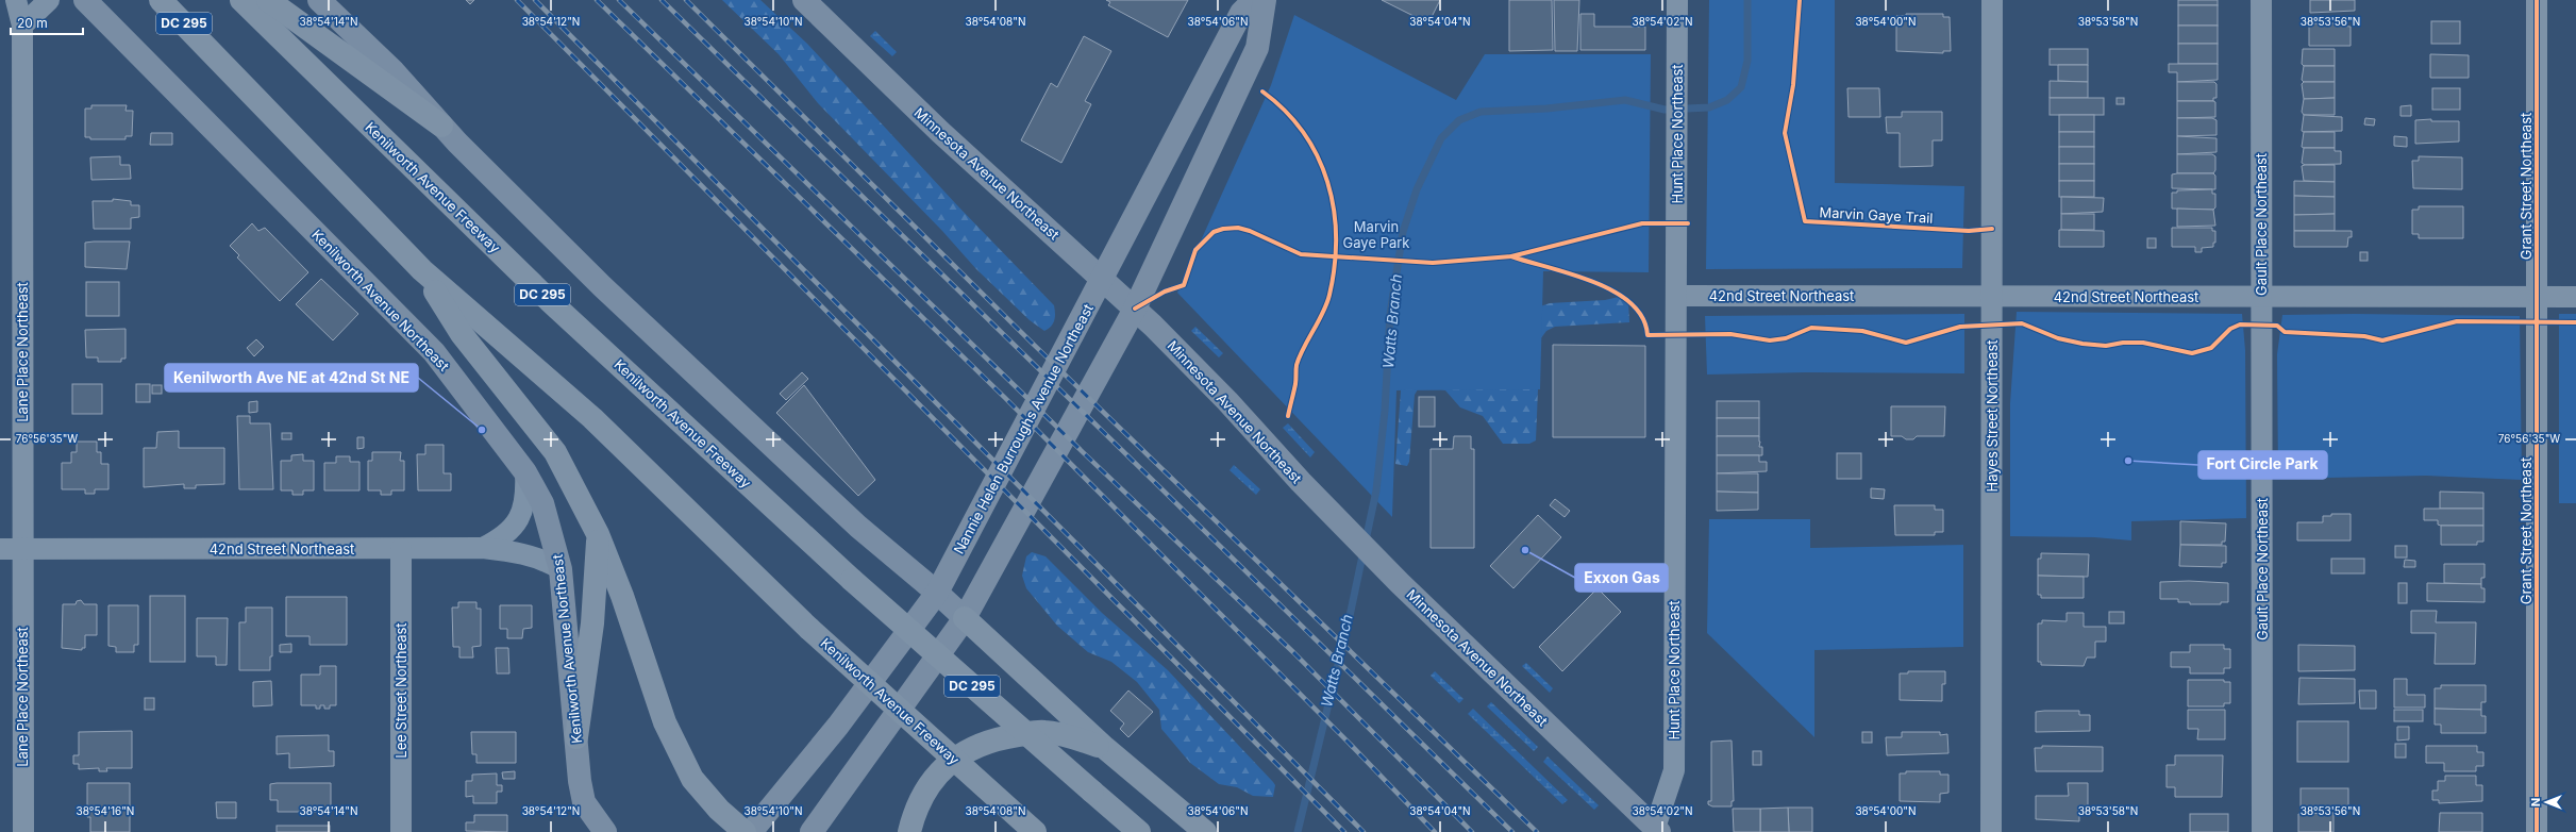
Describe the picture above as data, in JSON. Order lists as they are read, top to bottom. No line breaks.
{"streets":{"highway":["DC 295","Kenilworth Avenue Freeway"],"main road":["Minnesota Avenue Northeast","Kenilworth Avenue Northeast","Nannie Helen Burroughs Avenue Northeast"],"street":["Hunt Place Northeast","Grant Street Northeast","Gault Place Northeast","42nd Street Northeast","Lane Place Northeast","Hayes Street Northeast","Lee Street Northeast"],"cycle path":["Marvin Gaye Trail"]},"crossings":[["Hunt Place Northeast","Minnesota Avenue Northeast"],["Hunt Place Northeast","42nd Street Northeast"],["Minnesota Avenue Northeast","Nannie Helen Burroughs Avenue Northeast"],["Grant Street Northeast","42nd Street Northeast"],["Gault Place Northeast","42nd Street Northeast"],["42nd Street Northeast","Kenilworth Avenue Northeast"],["42nd Street Northeast","Lane Place Northeast"],["42nd Street Northeast","Hayes Street Northeast"],["42nd Street Northeast","Lee Street Northeast"]],"water":["Watts Branch"],"parks":["Marvin Gaye Park"],"places":["Kenilworth Ave NE at 42nd St NE","Fort Circle Park","Exxon Gas"],"scale_bar":"20 m","north":"left","coordinates":["38°54'14\"N","38°54'12\"N","38°54'10\"N","38°54'08\"N","38°54'06\"N","38°54'04\"N","38°54'02\"N","38°54'00\"N","38°53'58\"N","38°53'56\"N","76°56'35\"W","38°54'16\"N"]}
